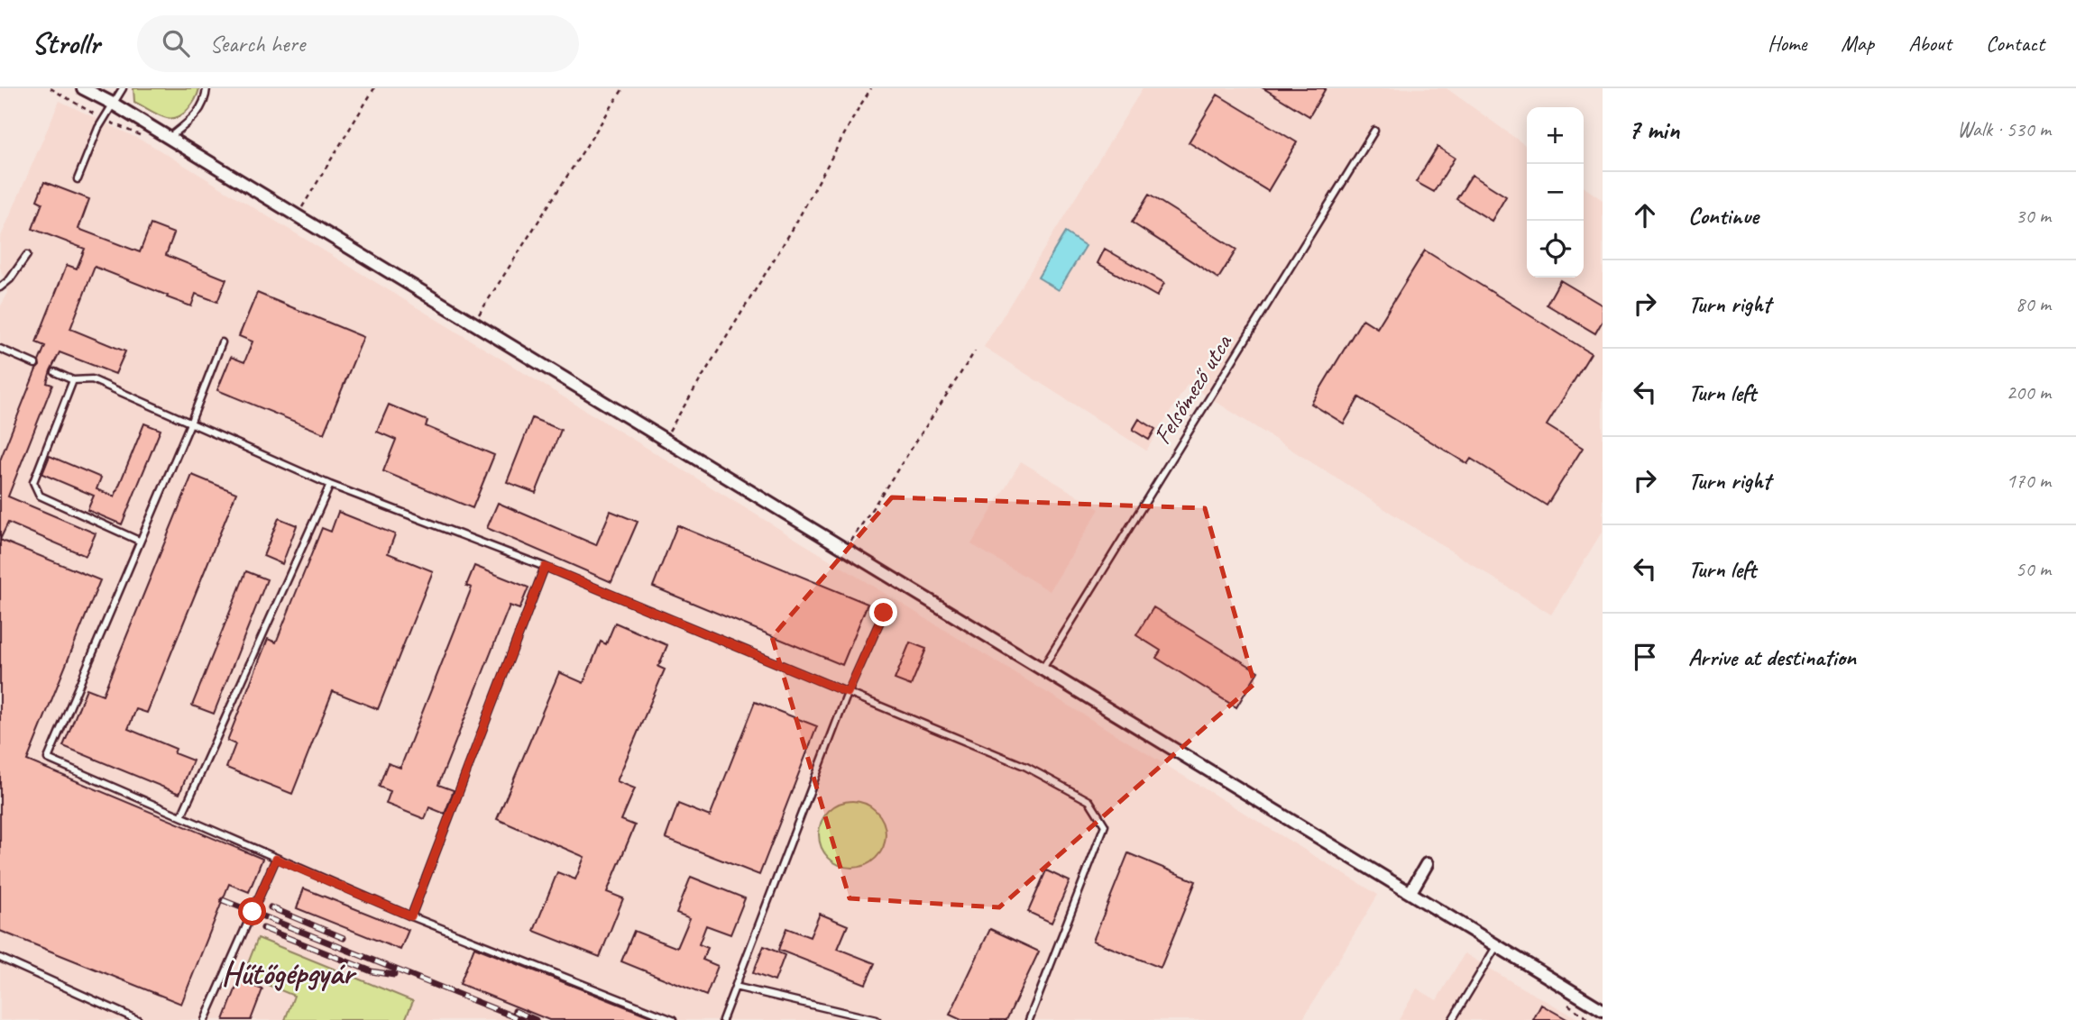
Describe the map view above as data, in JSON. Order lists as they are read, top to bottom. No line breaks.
{"streets":{"lane":["Felsőmező utca"]},"districts":["Hűtőgépgyár"],"page":{"header":"Strollr","search":"Search here","nav":["Home","Map","About","Contact"],"heading":["7 min","Walk · 530 m"],"map_buttons":["+","−"],"list":[["Continue","30 m"],["Turn right","80 m"],["Turn left","200 m"],["Turn right","170 m"],["Turn left","50 m"],"Arrive at destination"]}}
